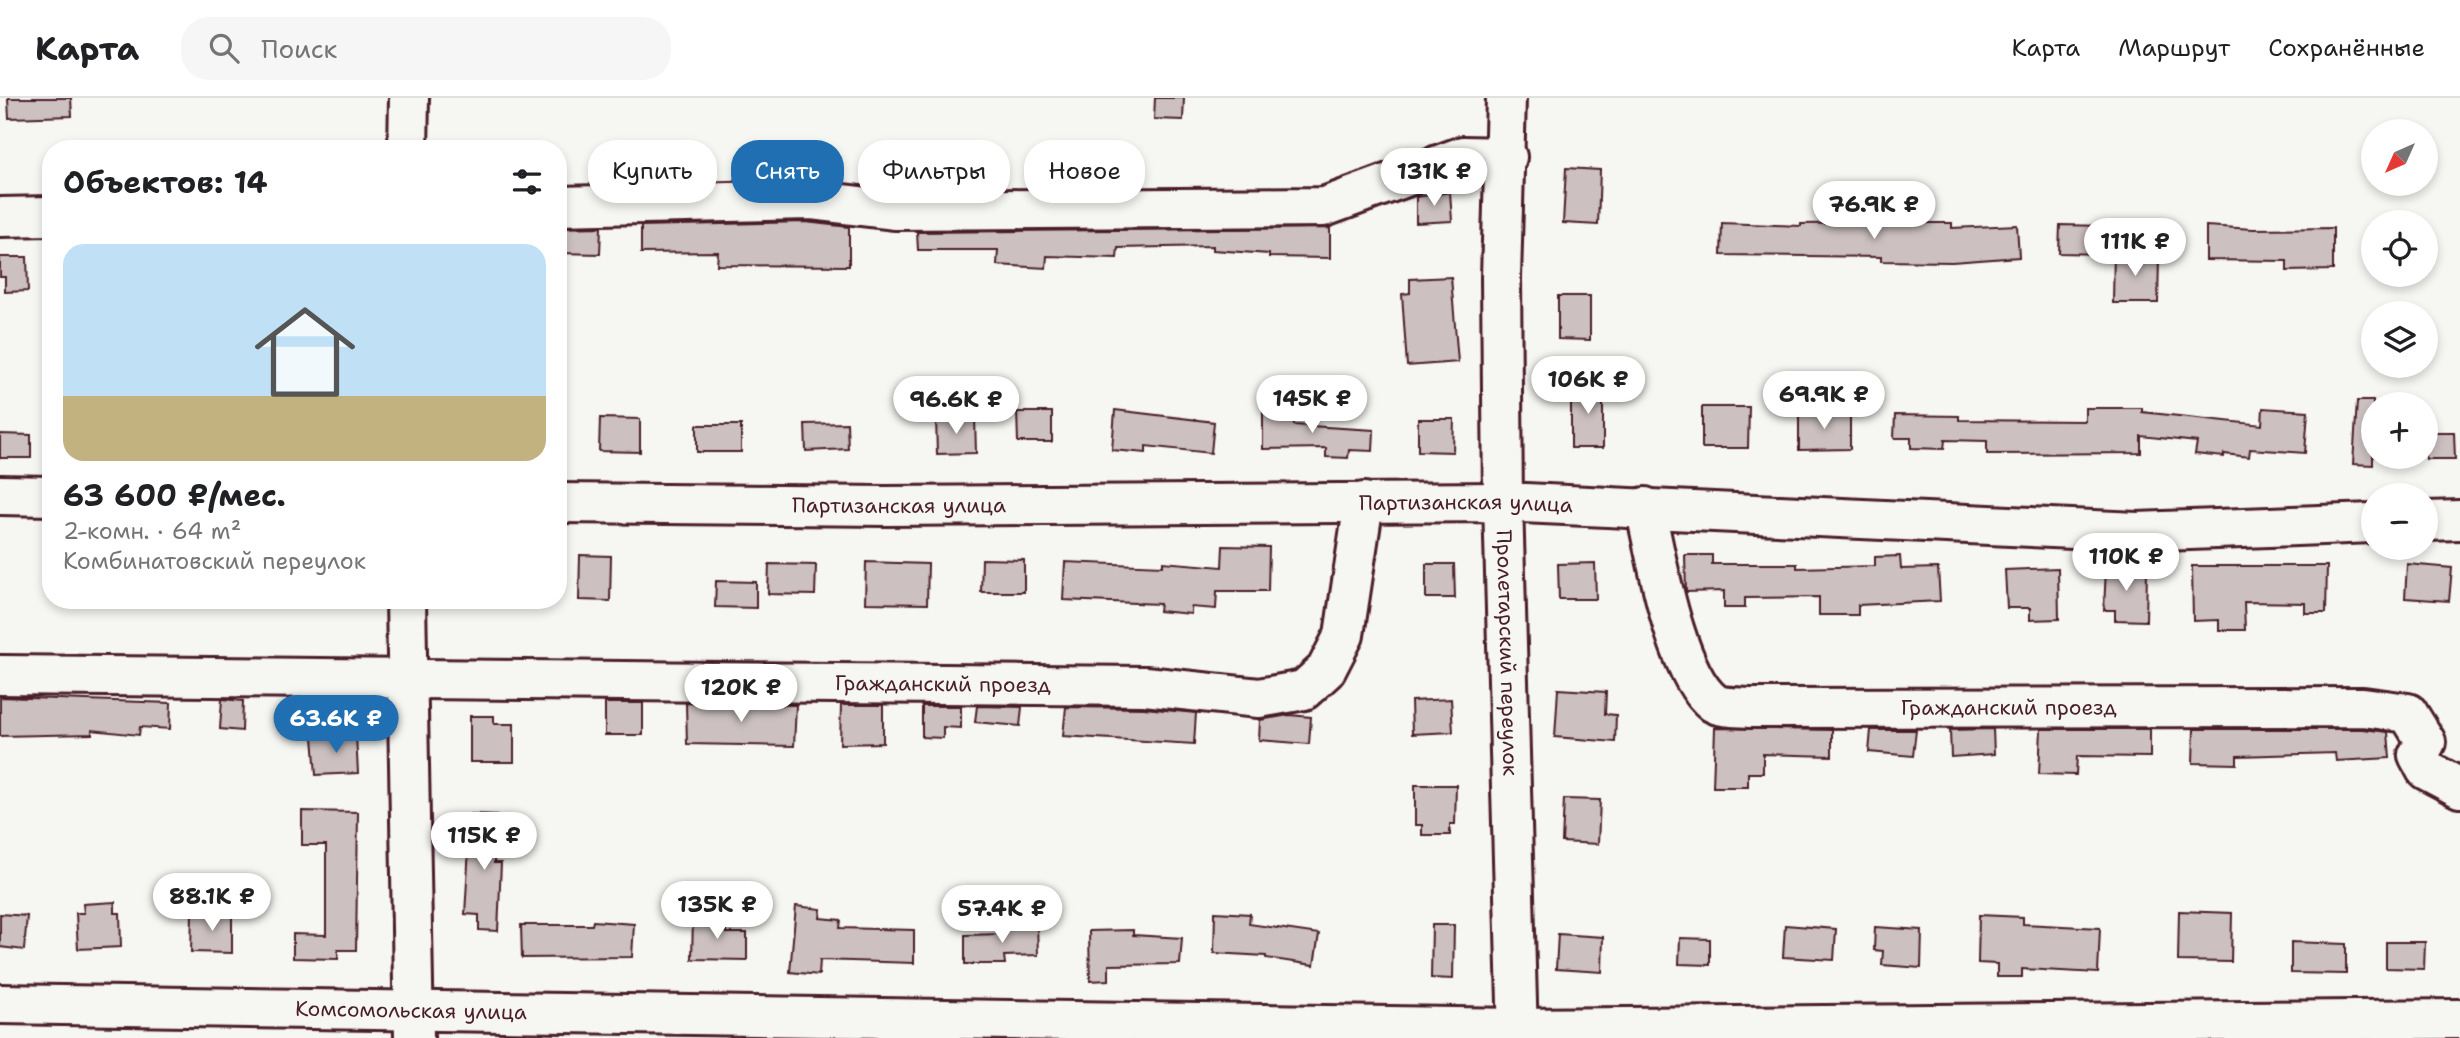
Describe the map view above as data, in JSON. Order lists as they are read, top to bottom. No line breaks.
{"streets":{"street":["Партизанская улица","Пролетарский переулок","Гражданский проезд","Комсомольская улица"]},"crossings":[["Партизанская улица","Пролетарский переулок"],["Партизанская улица","Гражданский проезд"],["Пролетарский переулок","Комсомольская улица"]],"north":"bottom left","page":{"header":"Карта","search":"Поиск","nav":["Карта","Маршрут","Сохранённые"],"map_buttons":["+","−"],"chip":["Купить","Снять","Фильтры","Новое"],"heading":"Объектов: 14","price":["131K ₽","76.9K ₽","111K ₽","106K ₽","69.9K ₽","145K ₽","96.6K ₽","110K ₽","120K ₽","63.6K ₽","115K ₽","88.1K ₽","135K ₽","57.4K ₽"],"list":[{"name":"63 600 ₽/мес.","note":"2-комн. · 64 m² · Комбинатовский переулок"}]}}
